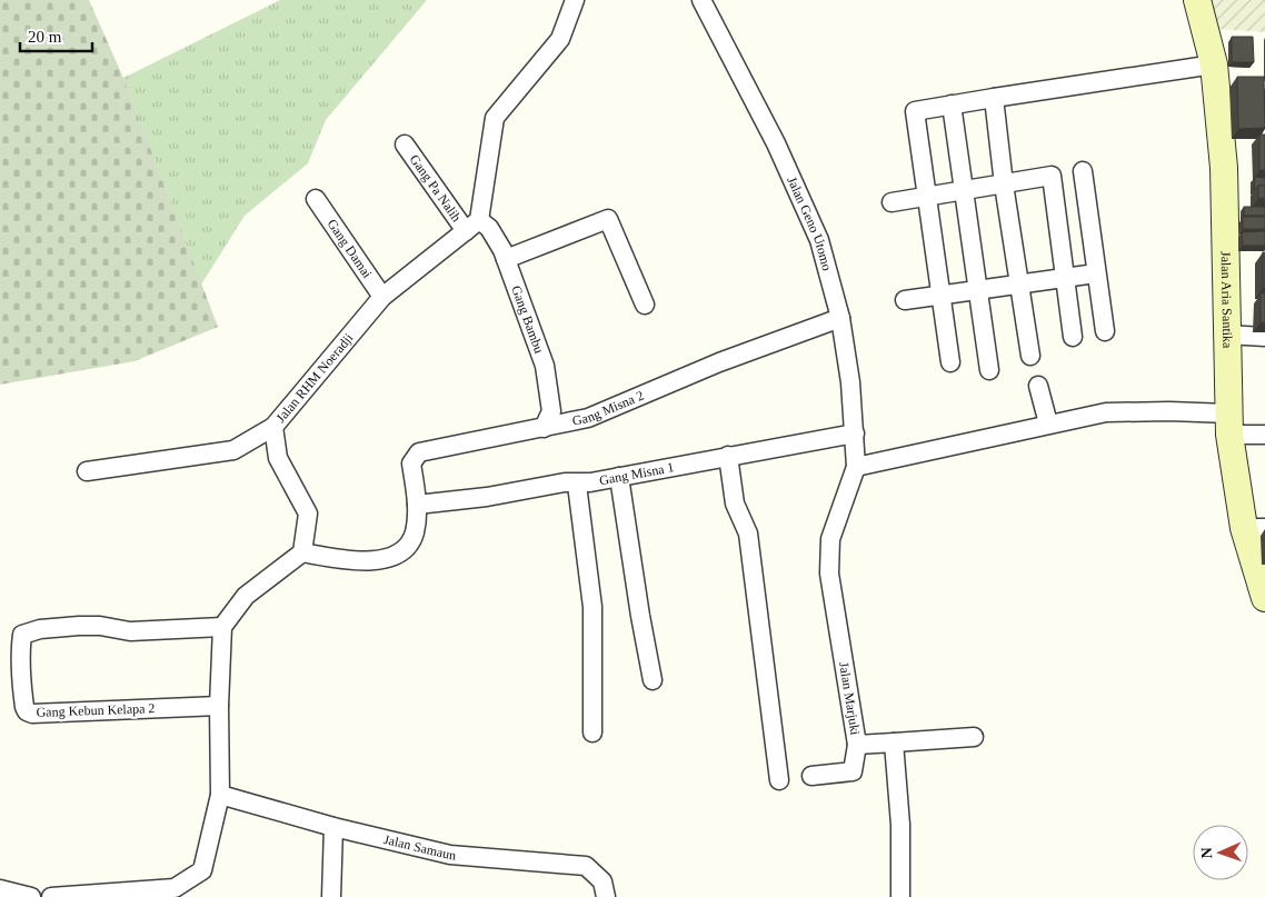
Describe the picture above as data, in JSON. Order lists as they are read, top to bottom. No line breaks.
{"streets":{"street":["Gang Pa Nalih","Jalan Geno Utomo","Gang Damai","Jalan Aria Santika","Gang Bambu","Jalan RHM Noeradji","Gang Misna 2","Gang Misna 1","Jalan Marjuki","Gang Kebun Kelapa 2","Jalan Samaun"]},"crossings":[["Gang Pa Nalih","Gang Bambu"],["Gang Pa Nalih","Jalan RHM Noeradji"],["Jalan Geno Utomo","Gang Misna 2"],["Jalan Geno Utomo","Gang Misna 1"],["Jalan Geno Utomo","Jalan Marjuki"],["Gang Damai","Jalan RHM Noeradji"],["Gang Bambu","Jalan RHM Noeradji"],["Gang Bambu","Gang Misna 2"],["Jalan RHM Noeradji","Gang Misna 2"],["Gang Misna 2","Gang Misna 1"]],"scale_bar":"20 m","north":"left"}
